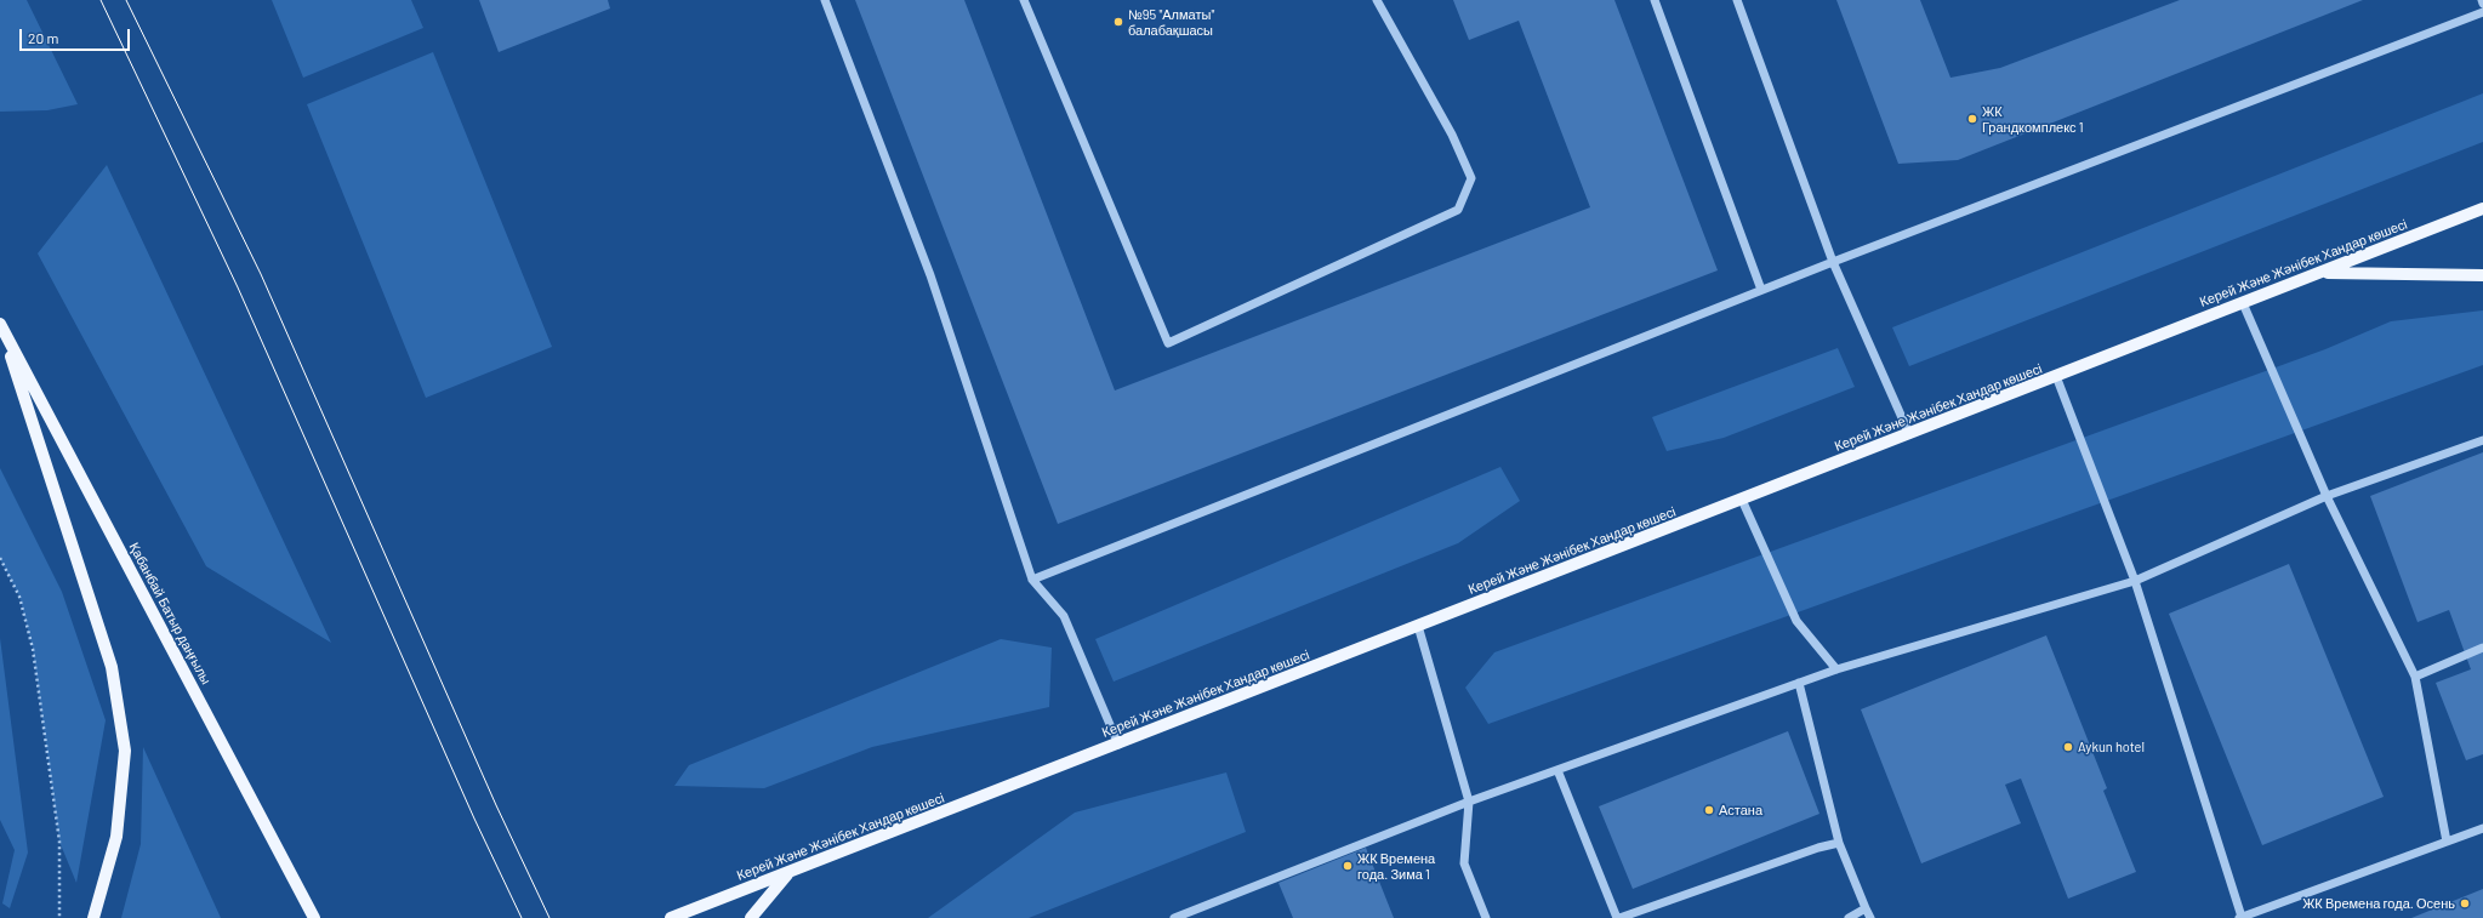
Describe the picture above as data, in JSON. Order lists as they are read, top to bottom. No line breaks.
{"streets":{"main road":["Керей Және Жәнібек Хандар көшесі","Қабанбай Батыр даңғылы"]},"places":["№95 \"Алматы\" балабақшасы","ЖК Грандкомплекс 1","Aykun hotel","Астана","ЖК Времена года. Зима 1","ЖК Времена года. Осень"],"scale_bar":"20 m"}
